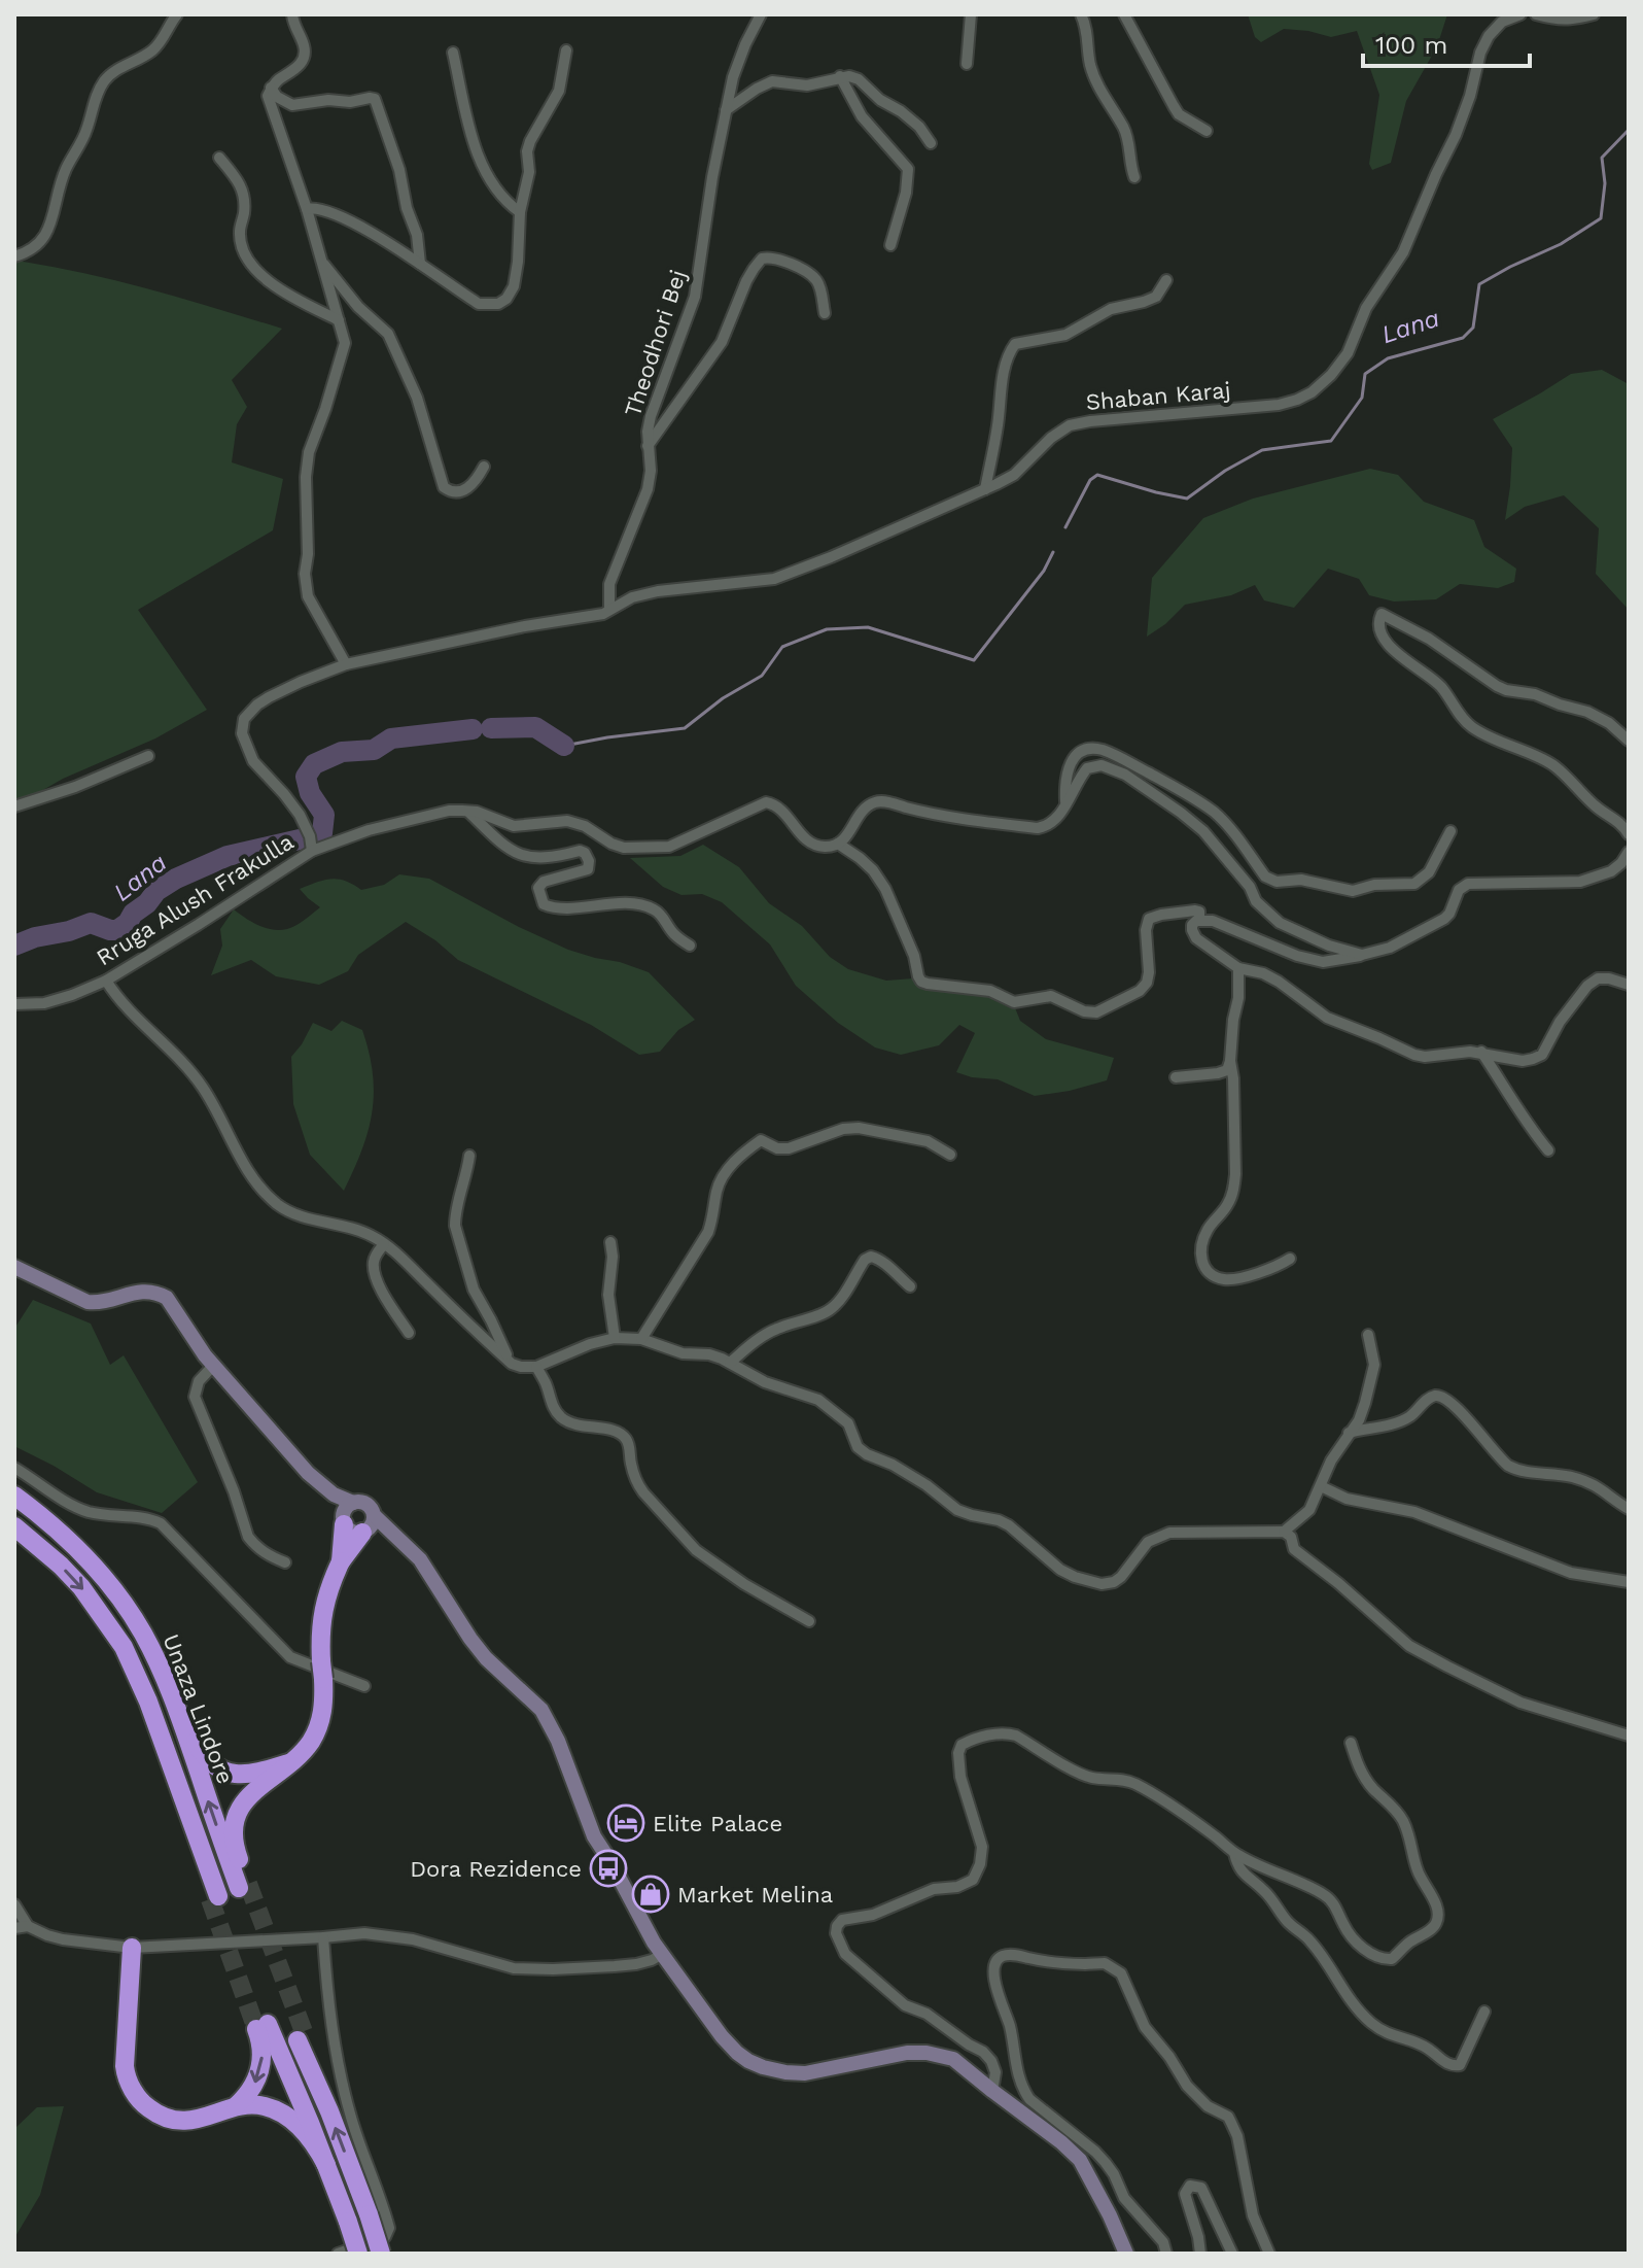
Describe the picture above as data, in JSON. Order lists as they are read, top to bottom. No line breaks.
{"streets":{"highway":["Unaza Lindore"],"street":["Theodhori Bej","Shaban Karaj","Rruga Alush Frakulla"]},"crossings":[["Theodhori Bej","Shaban Karaj"]],"water":["Lana"],"places":{"hotel":["Elite Palace"],"bus stop":["Dora Rezidence"],"shop":["Market Melina"]},"scale_bar":"100 m"}
